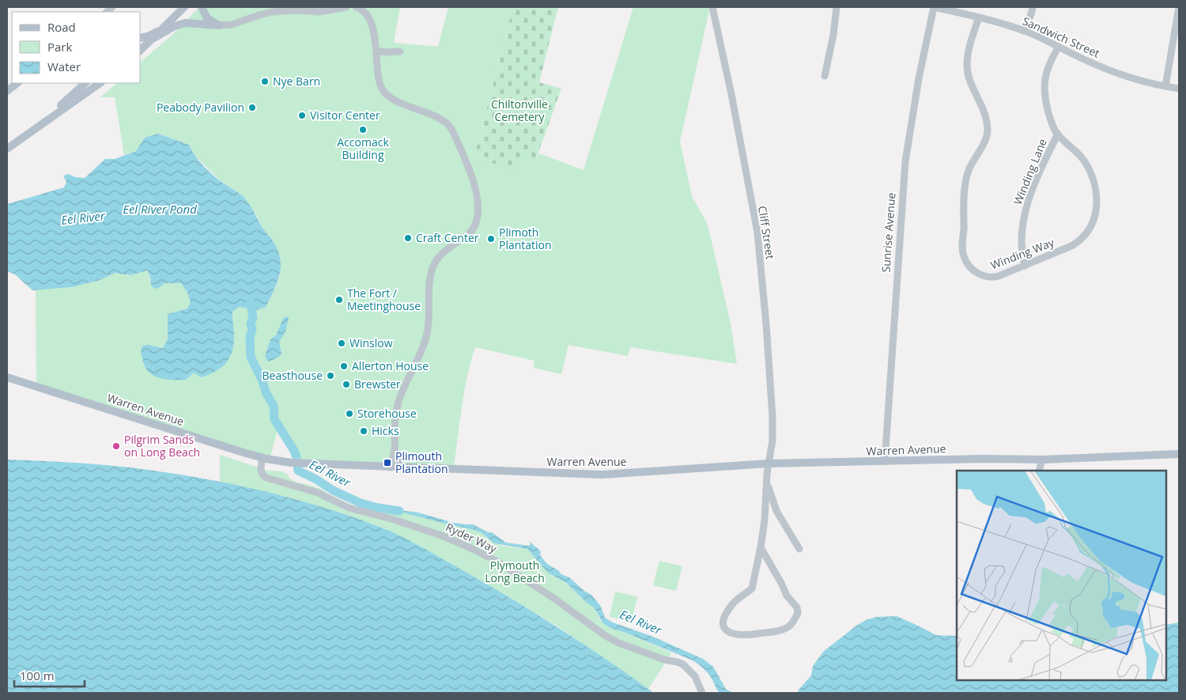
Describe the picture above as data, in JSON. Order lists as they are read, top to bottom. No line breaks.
{"streets":{"main road":["Warren Avenue"],"street":["Sandwich Street","Winding Lane","Cliff Street","Sunrise Avenue","Winding Way","Ryder Way"]},"crossings":[["Sandwich Street","Sunrise Avenue"],["Sandwich Street","Winding Way"],["Winding Lane","Winding Way"],["Cliff Street","Warren Avenue"],["Sunrise Avenue","Warren Avenue"],["Warren Avenue","Ryder Way"]],"water":["Eel River Pond","Eel River"],"parks":["Chiltonville Cemetery","Plymouth Long Beach"],"places":{"other":["Nye Barn","Peabody Pavilion","Visitor Center","Accomack Building","Craft Center","Plimoth Plantation","The Fort / Meetinghouse","Winslow","Allerton House","Beasthouse","Brewster","Storehouse","Hicks","Pilgrim Sands on Long Beach"],"transit":["Plimouth Plantation"]},"legend":["Road","Park","Water"],"scale_bar":"100 m"}
